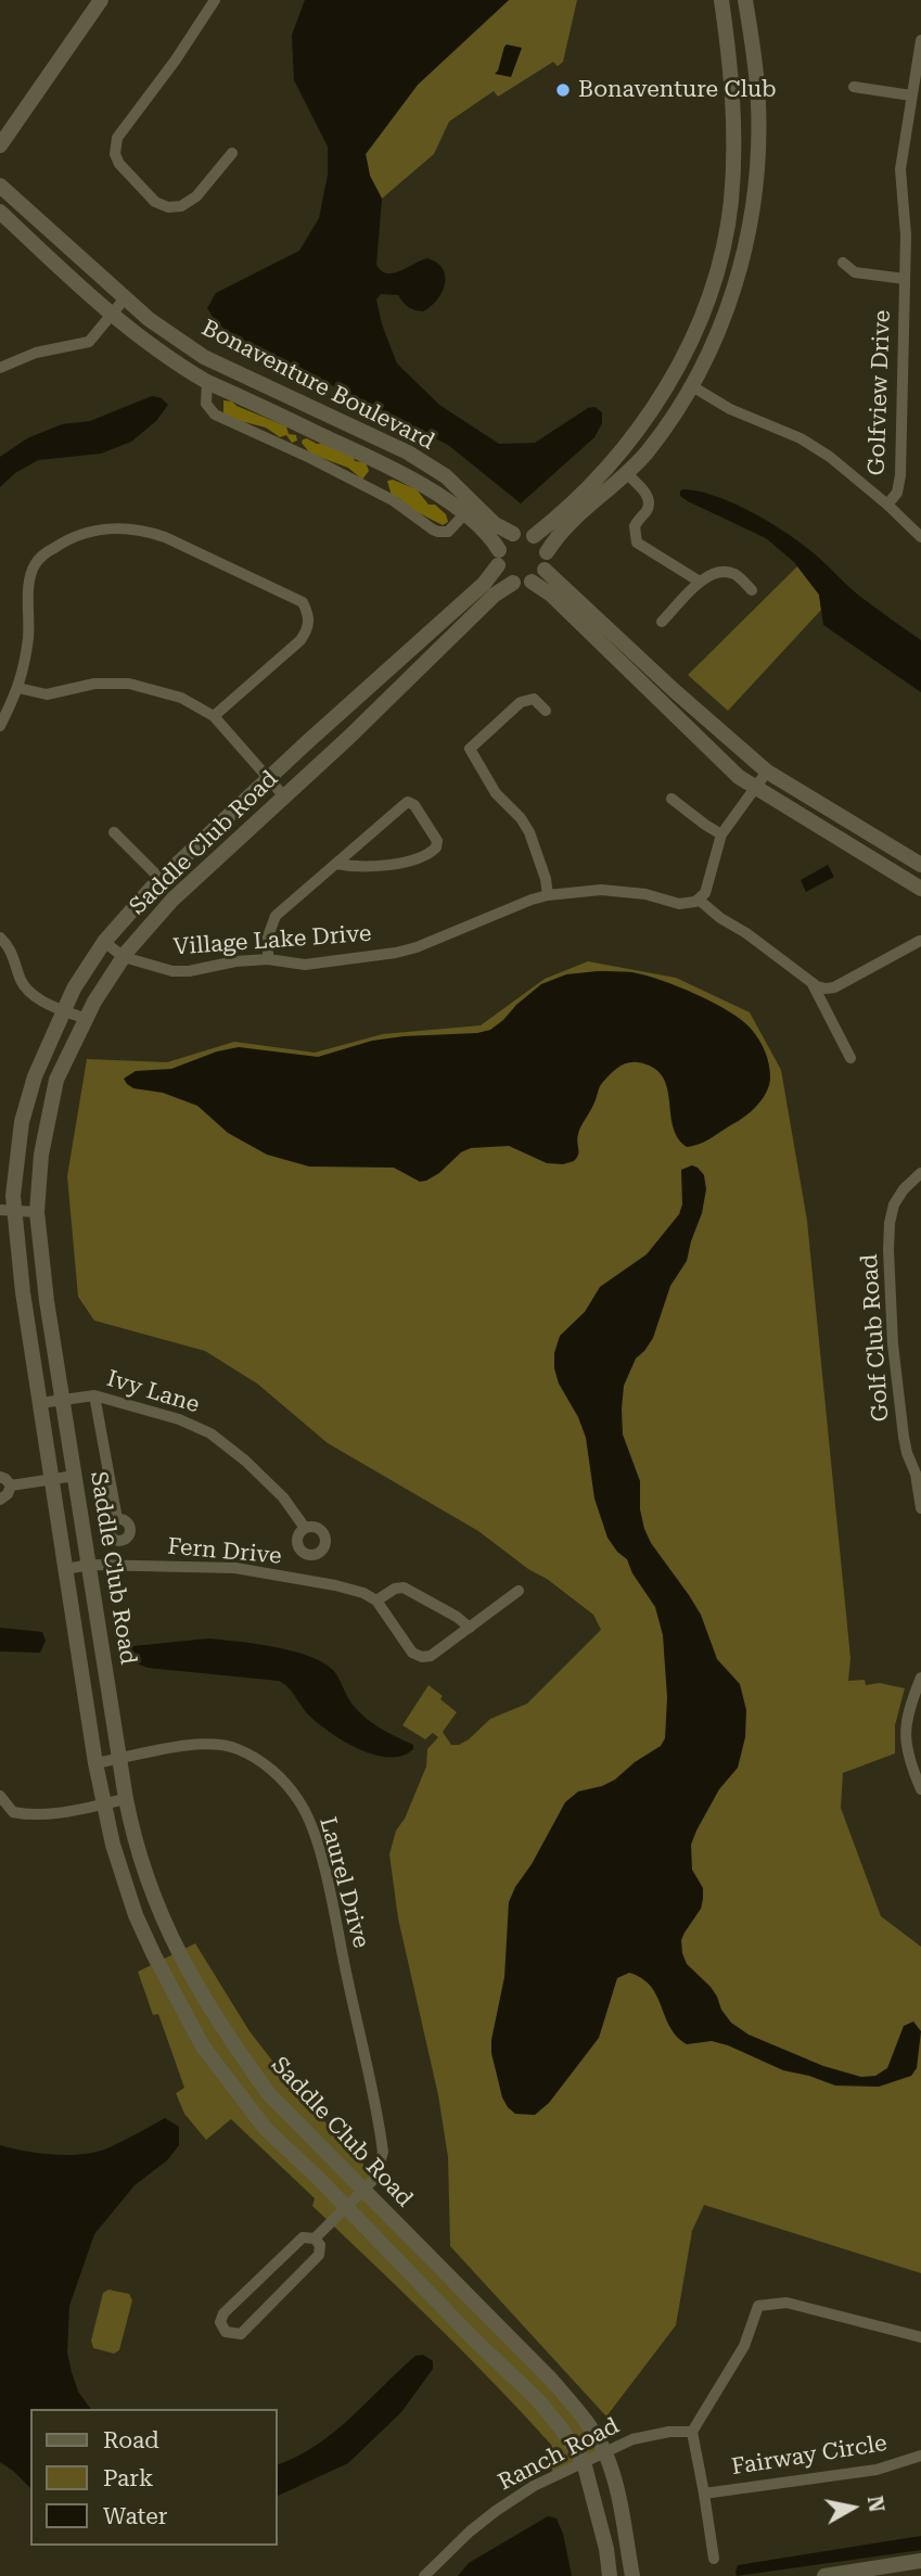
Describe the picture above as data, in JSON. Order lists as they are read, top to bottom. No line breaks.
{"streets":{"street":["Bonaventure Boulevard","Golfview Drive","Saddle Club Road","Village Lake Drive","Golf Club Road","Ivy Lane","Fern Drive","Laurel Drive","Ranch Road","Fairway Circle"]},"crossings":[["Bonaventure Boulevard","Saddle Club Road"],["Saddle Club Road","Village Lake Drive"],["Saddle Club Road","Ivy Lane"],["Saddle Club Road","Fern Drive"],["Saddle Club Road","Laurel Drive"],["Saddle Club Road","Ranch Road"],["Ranch Road","Fairway Circle"]],"places":["Bonaventure Club"],"legend":["Road","Park","Water"],"north":"right"}
